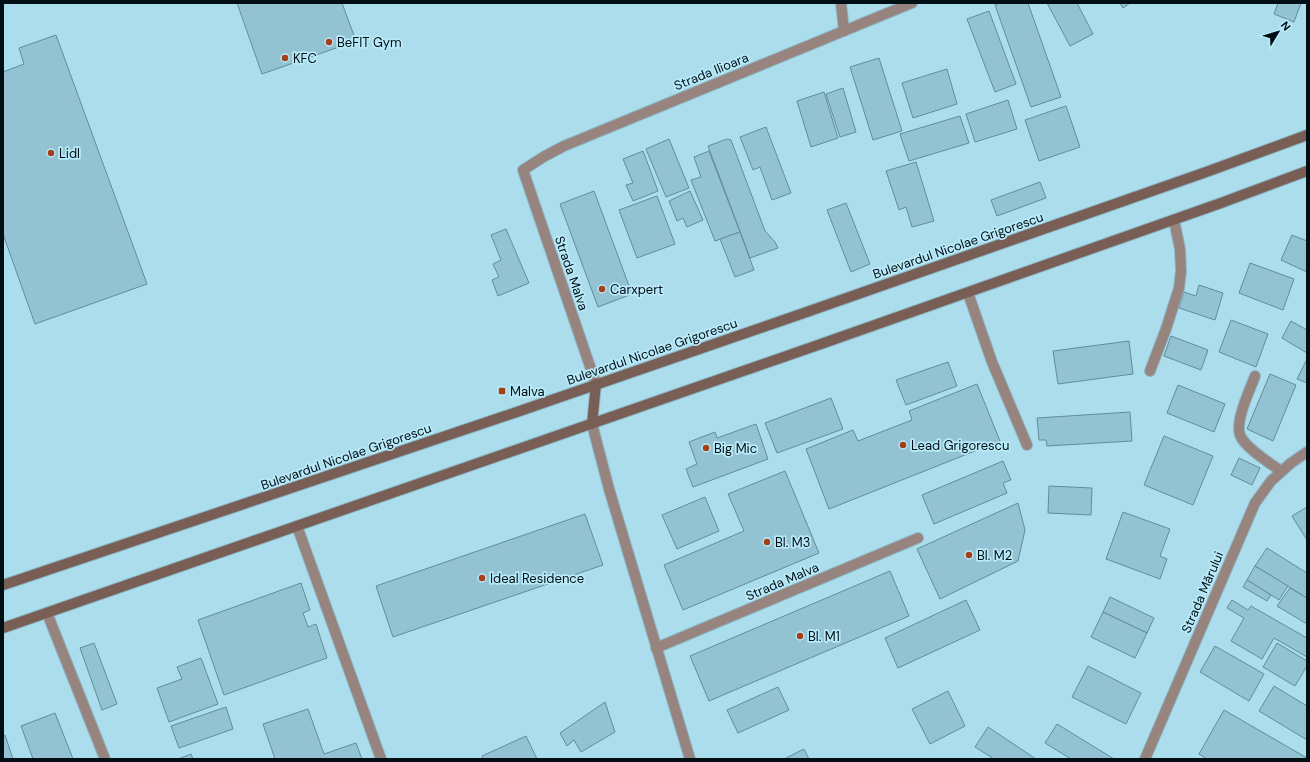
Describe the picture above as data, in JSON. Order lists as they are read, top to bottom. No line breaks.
{"streets":{"main road":["Bulevardul Nicolae Grigorescu"],"street":["Strada Ilioara","Strada Malva","Strada Mărului"]},"crossings":[["Strada Ilioara","Strada Malva"],["Bulevardul Nicolae Grigorescu","Strada Malva"]],"places":{"other":["BeFIT Gym","KFC","Lidl","Carxpert","Lead Grigorescu","Big Mic","Bl. M3","Bl. M2","Ideal Residence","Bl. M1"],"transit":["Malva"]},"north":"top right"}
